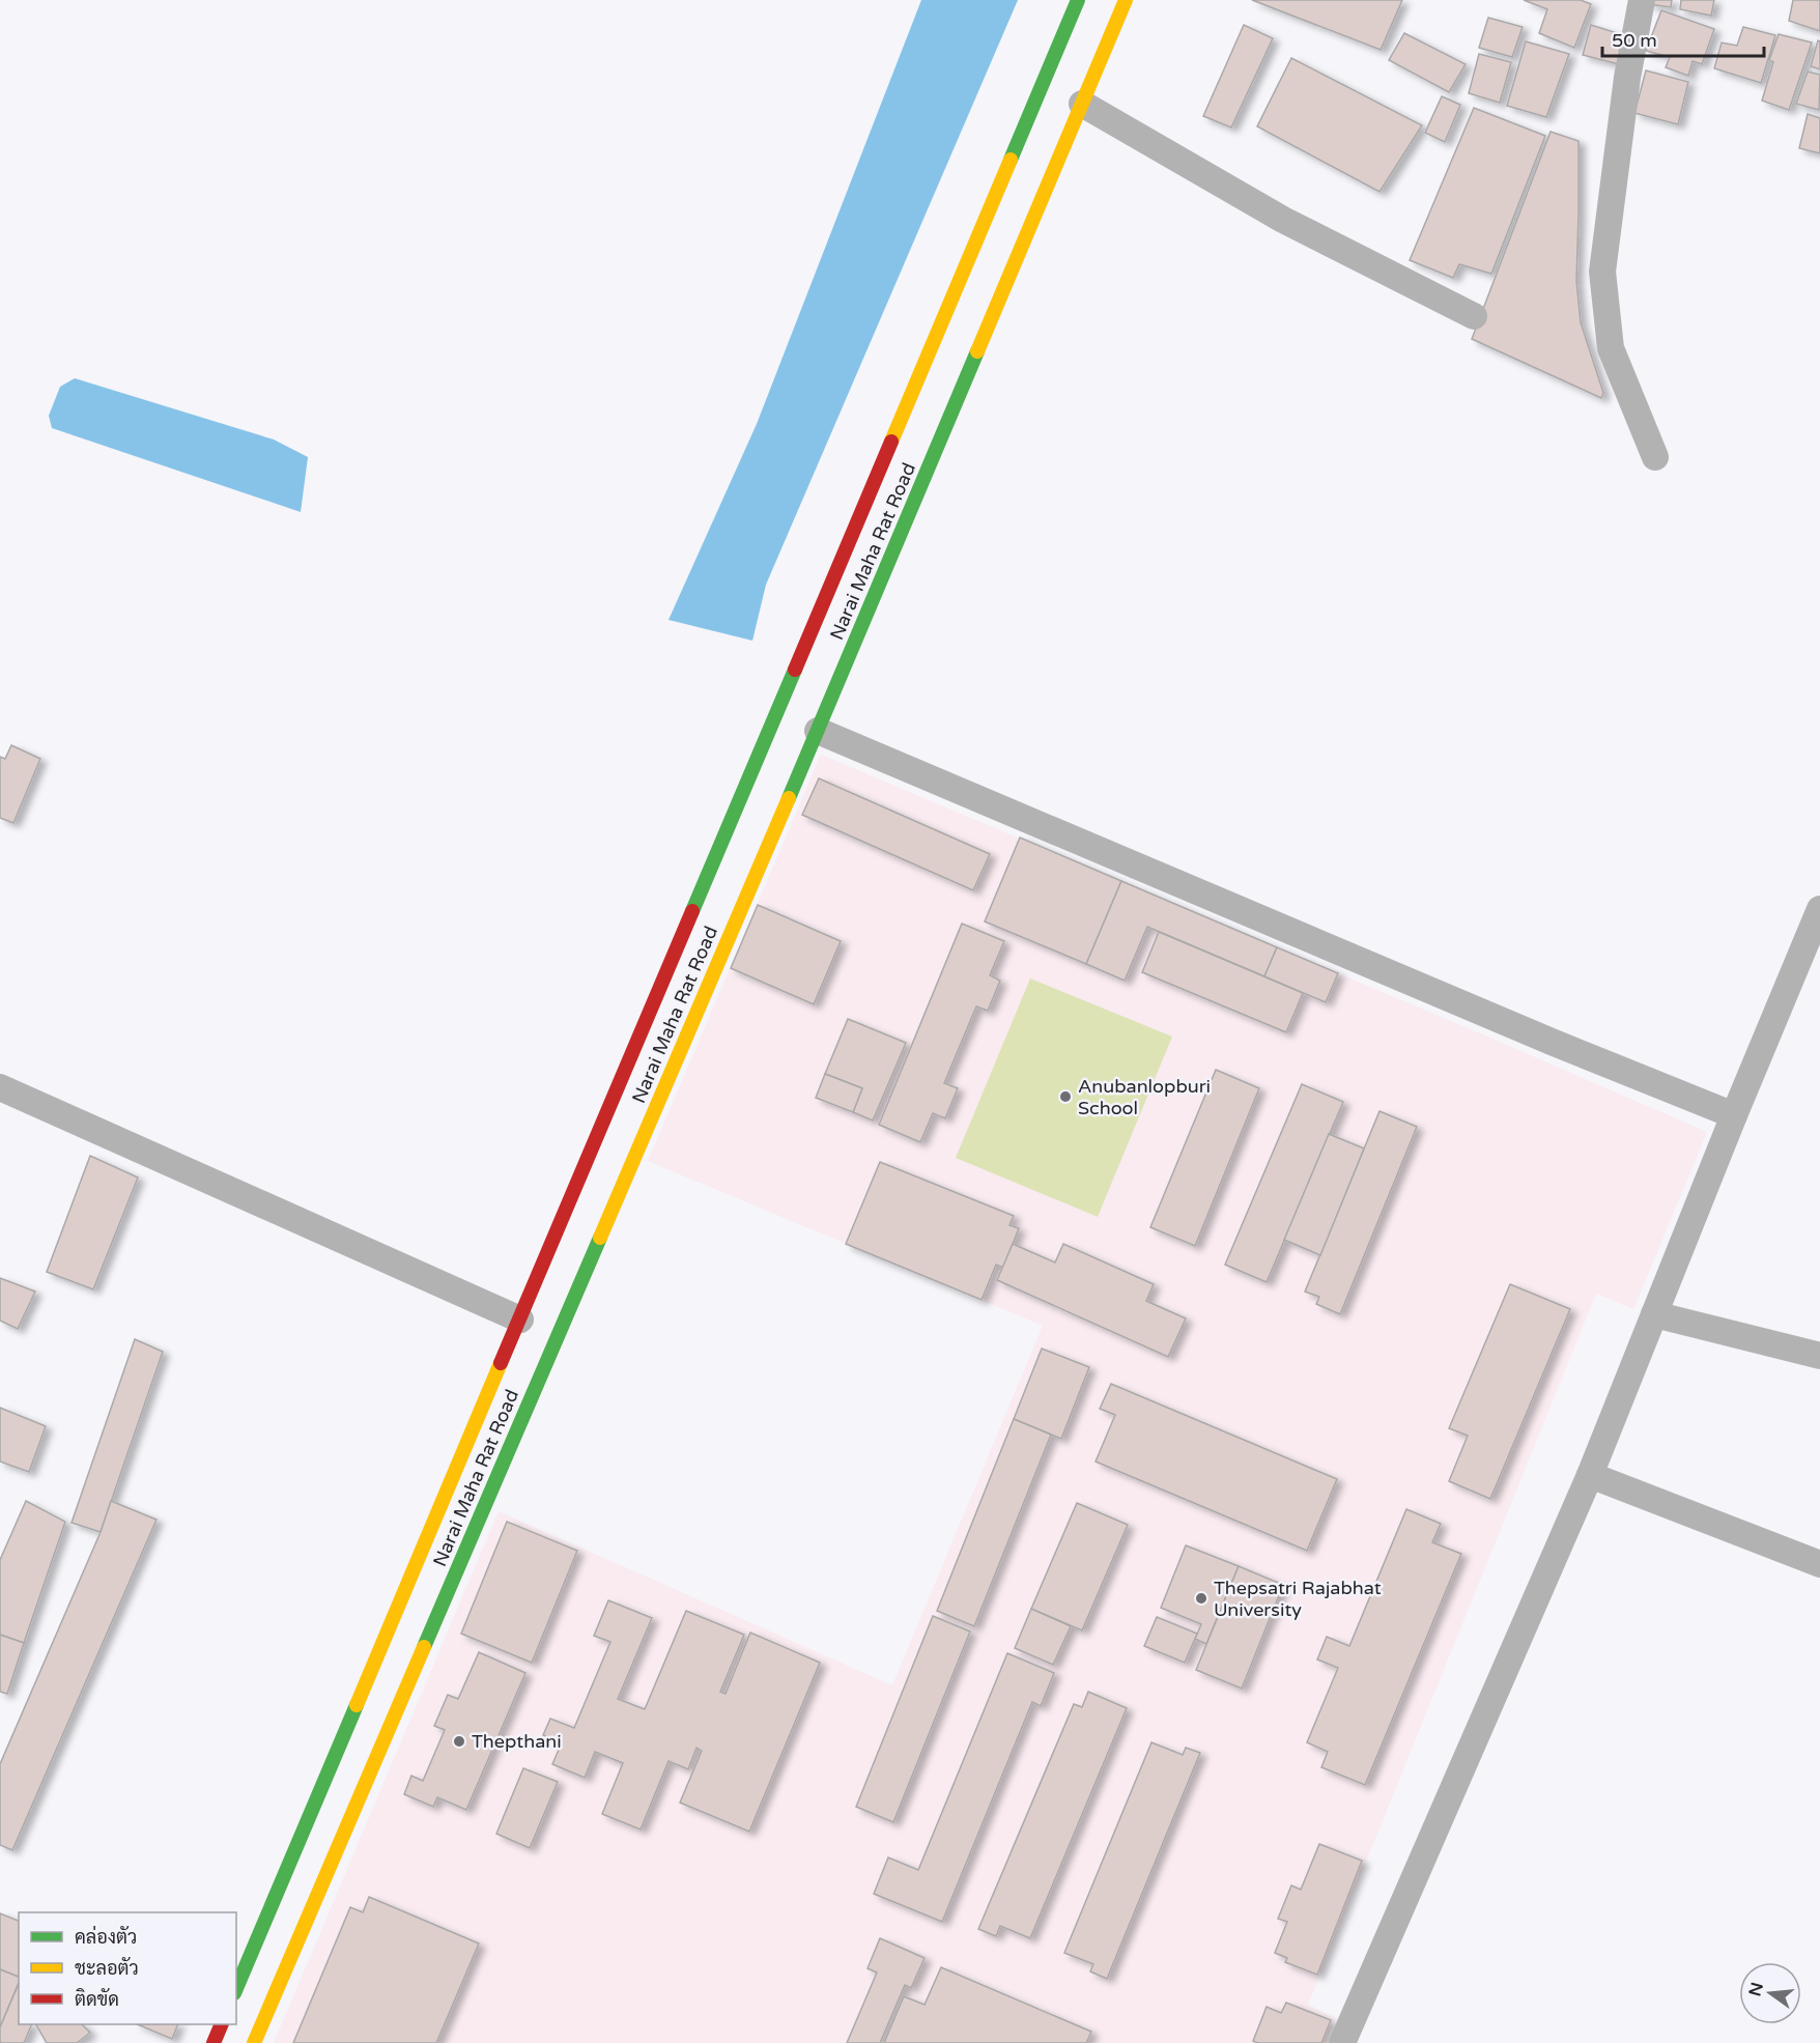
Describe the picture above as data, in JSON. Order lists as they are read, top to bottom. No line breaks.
{"streets":{"main road":["Narai Maha Rat Road"]},"places":["Anubanlopburi School","Thepsatri Rajabhat University","Thepthani"],"legend":["คล่องตัว","ชะลอตัว","ติดขัด"],"scale_bar":"50 m","north":"left"}
